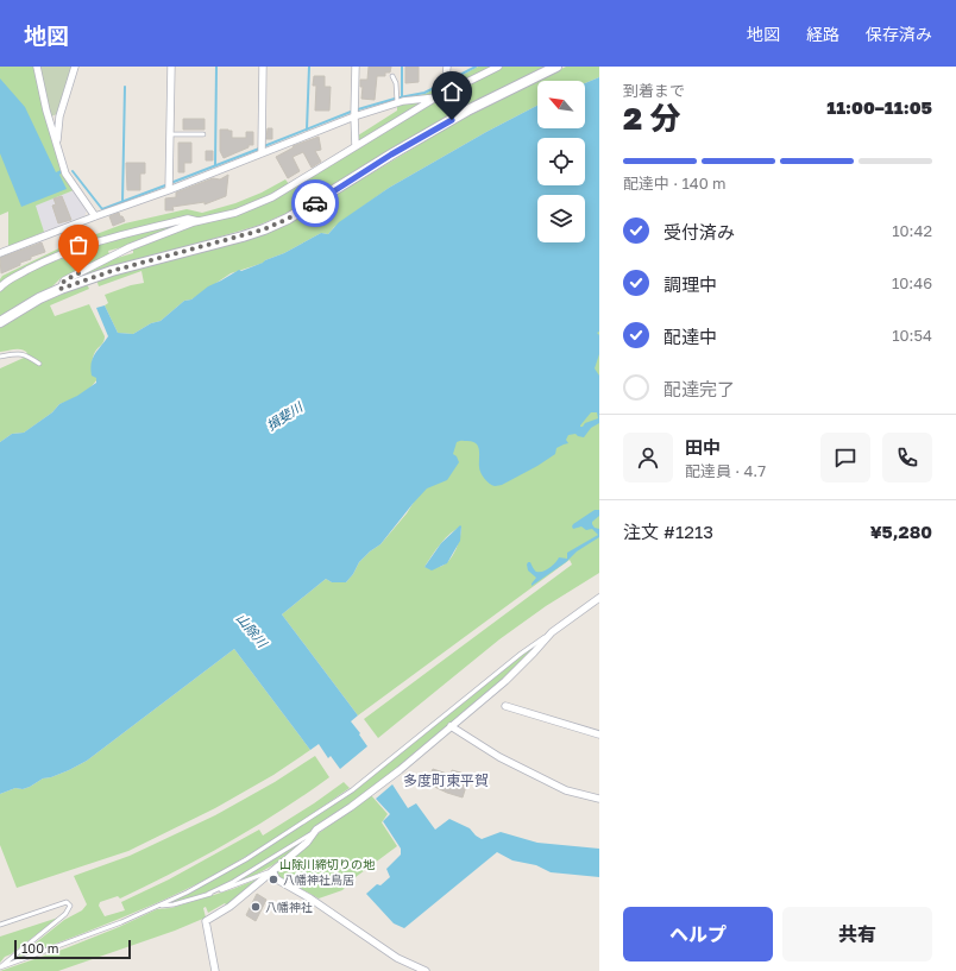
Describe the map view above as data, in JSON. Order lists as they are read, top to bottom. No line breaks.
{"districts":["多度町東平賀"],"water":["揖斐川","山除川"],"parks":["山除川締切りの地"],"places":["八幡神社鳥居","八幡神社"],"scale_bar":"100 m","north":"top left","page":{"header":"地図","nav":["地図","経路","保存済み"],"heading":["2 分","到着まで","11:00–11:05"],"panel":["田中","配達員 · 4.7","注文 #1213","¥5,280"],"bar":"配達中 · 140 m","list":[["受付済み","10:42"],["調理中","10:46"],["配達中","10:54"],"配達完了"],"buttons":["ヘルプ","共有"],"scale":"100 m"}}
